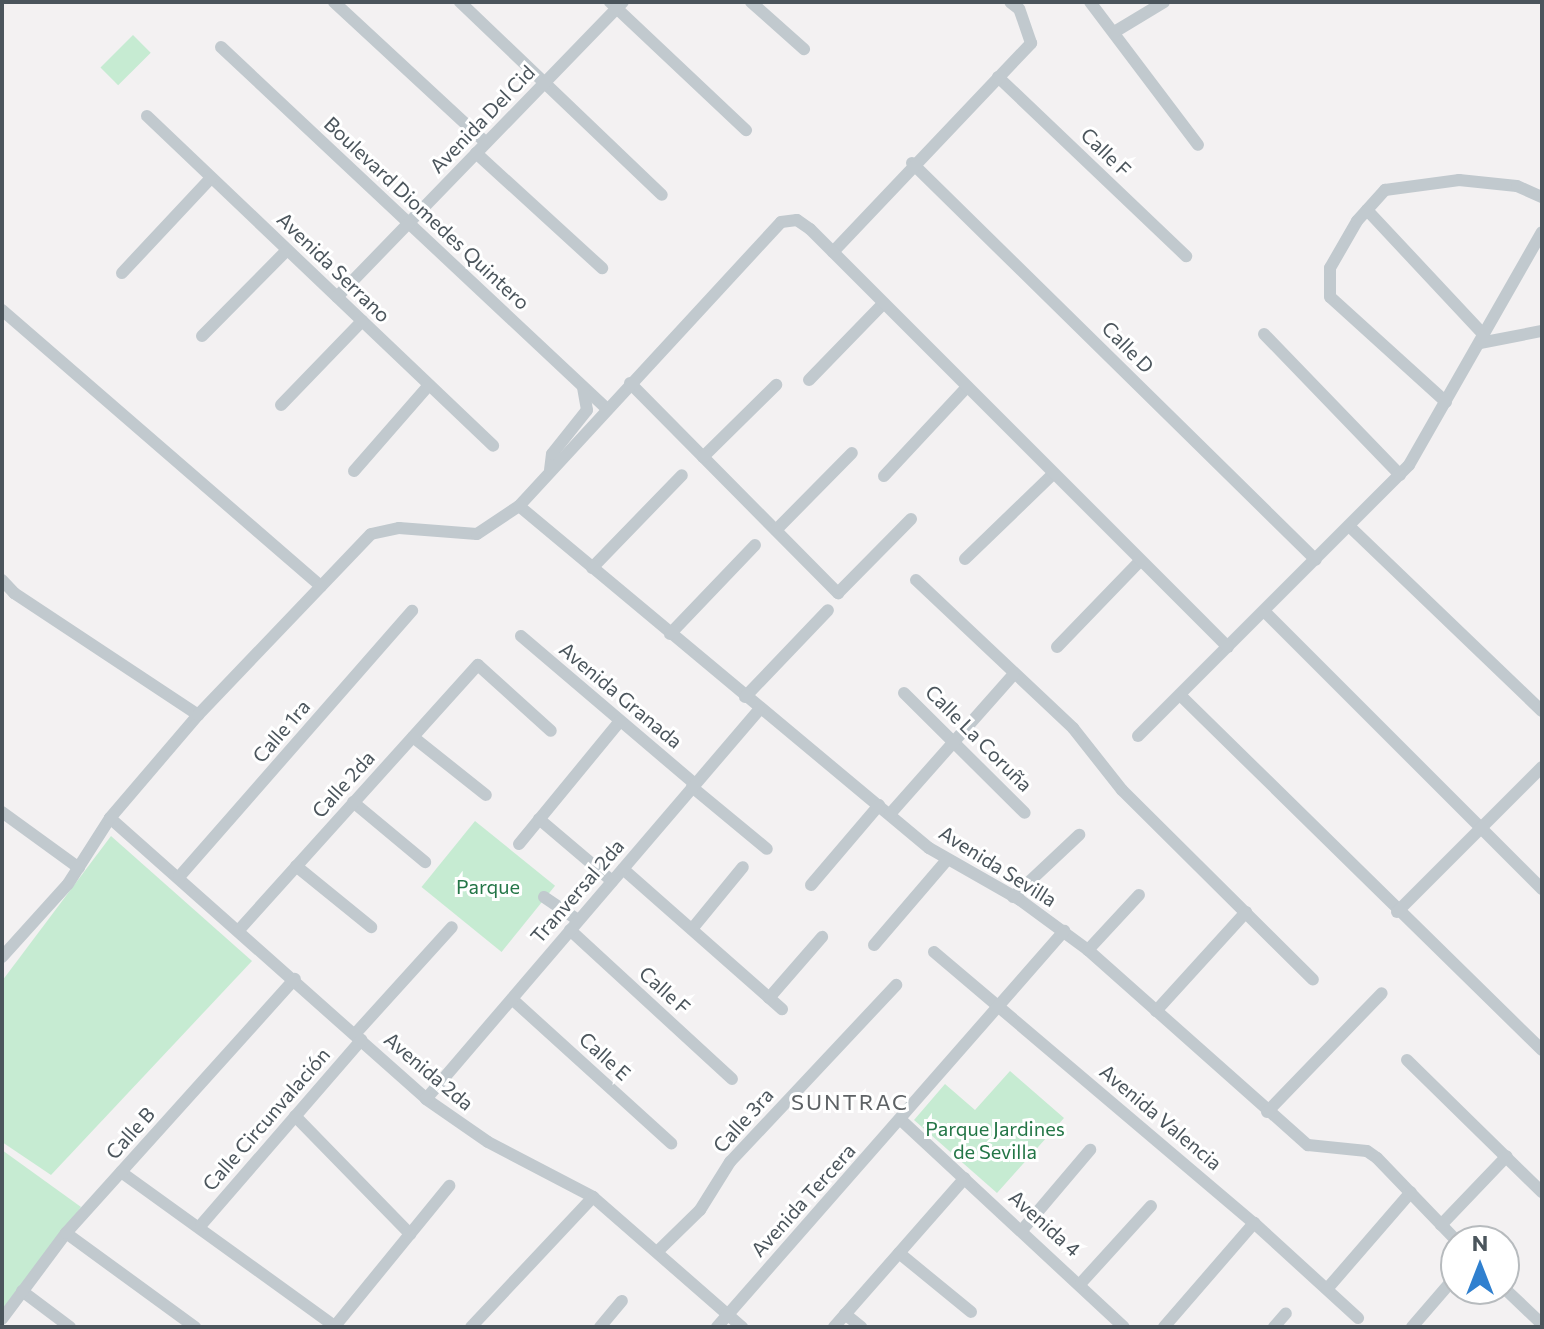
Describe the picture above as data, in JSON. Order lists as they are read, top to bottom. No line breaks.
{"streets":{"street":["Avenida Del Cid","Calle F","Boulevard Diomedes Quintero","Avenida Serrano","Calle D","Avenida Granada","Calle 1ra","Calle La Coruña","Calle 2da","Avenida Sevilla","Tranversal 2da","Calle E","Avenida 2da","Avenida Valencia","Calle Circunvalación","Calle 3ra","Calle B","Avenida Tercera","Avenida 4"]},"crossings":[["Avenida Del Cid","Boulevard Diomedes Quintero"],["Avenida Del Cid","Avenida Serrano"],["Calle F","Tranversal 2da"],["Avenida Granada","Tranversal 2da"],["Calle 1ra","Avenida 2da"],["Calle 2da","Avenida 2da"],["Avenida Sevilla","Tranversal 2da"],["Avenida Sevilla","Avenida Tercera"],["Tranversal 2da","Calle E"],["Tranversal 2da","Avenida 2da"],["Avenida 2da","Calle Circunvalación"],["Avenida 2da","Calle 3ra"],["Avenida 2da","Calle B"],["Avenida 2da","Avenida Tercera"],["Avenida Valencia","Avenida Tercera"],["Avenida Tercera","Avenida 4"]],"districts":["SUNTRAC"],"parks":["Parque","Parque Jardines de Sevilla"],"north":"top"}
